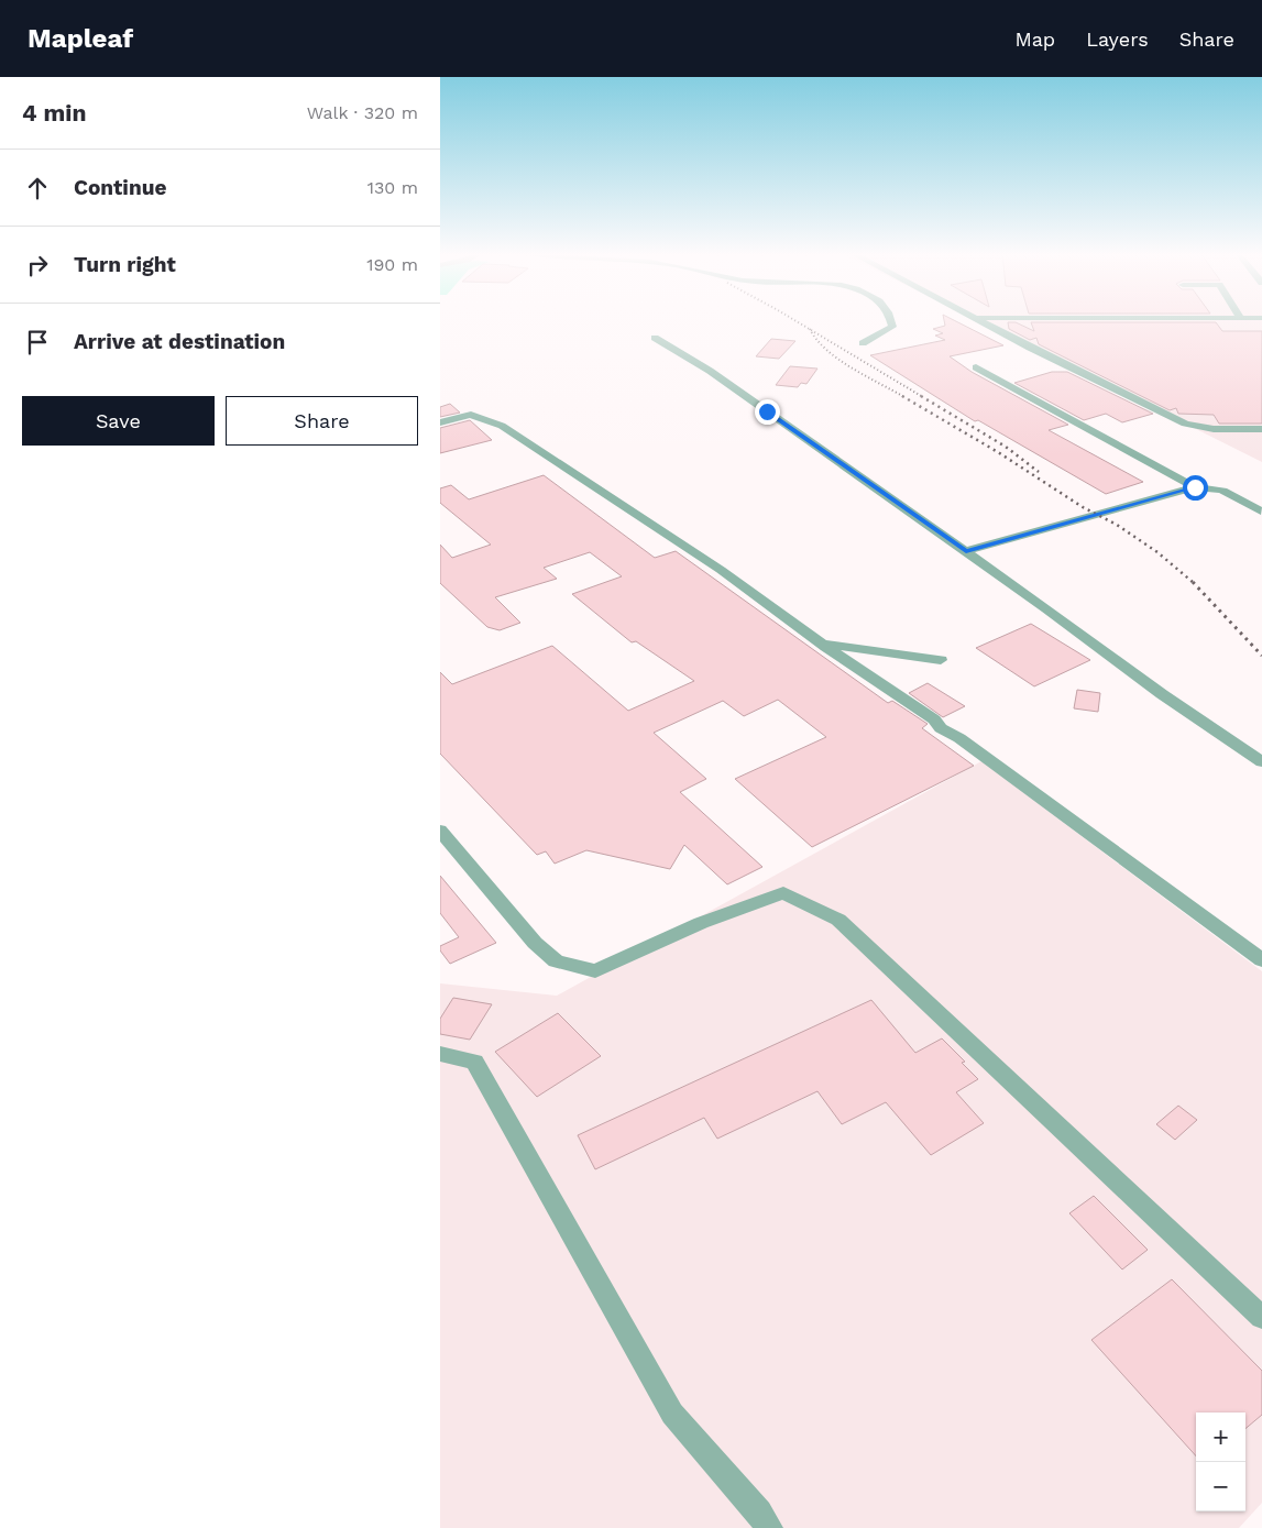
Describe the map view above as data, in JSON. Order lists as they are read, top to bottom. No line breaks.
{"page":{"header":"Mapleaf","nav":["Map","Layers","Share"],"heading":["4 min","Walk · 320 m"],"list":[["Continue","130 m"],["Turn right","190 m"],"Arrive at destination"],"buttons":["Save","Share"],"map_buttons":["+","−"]}}
